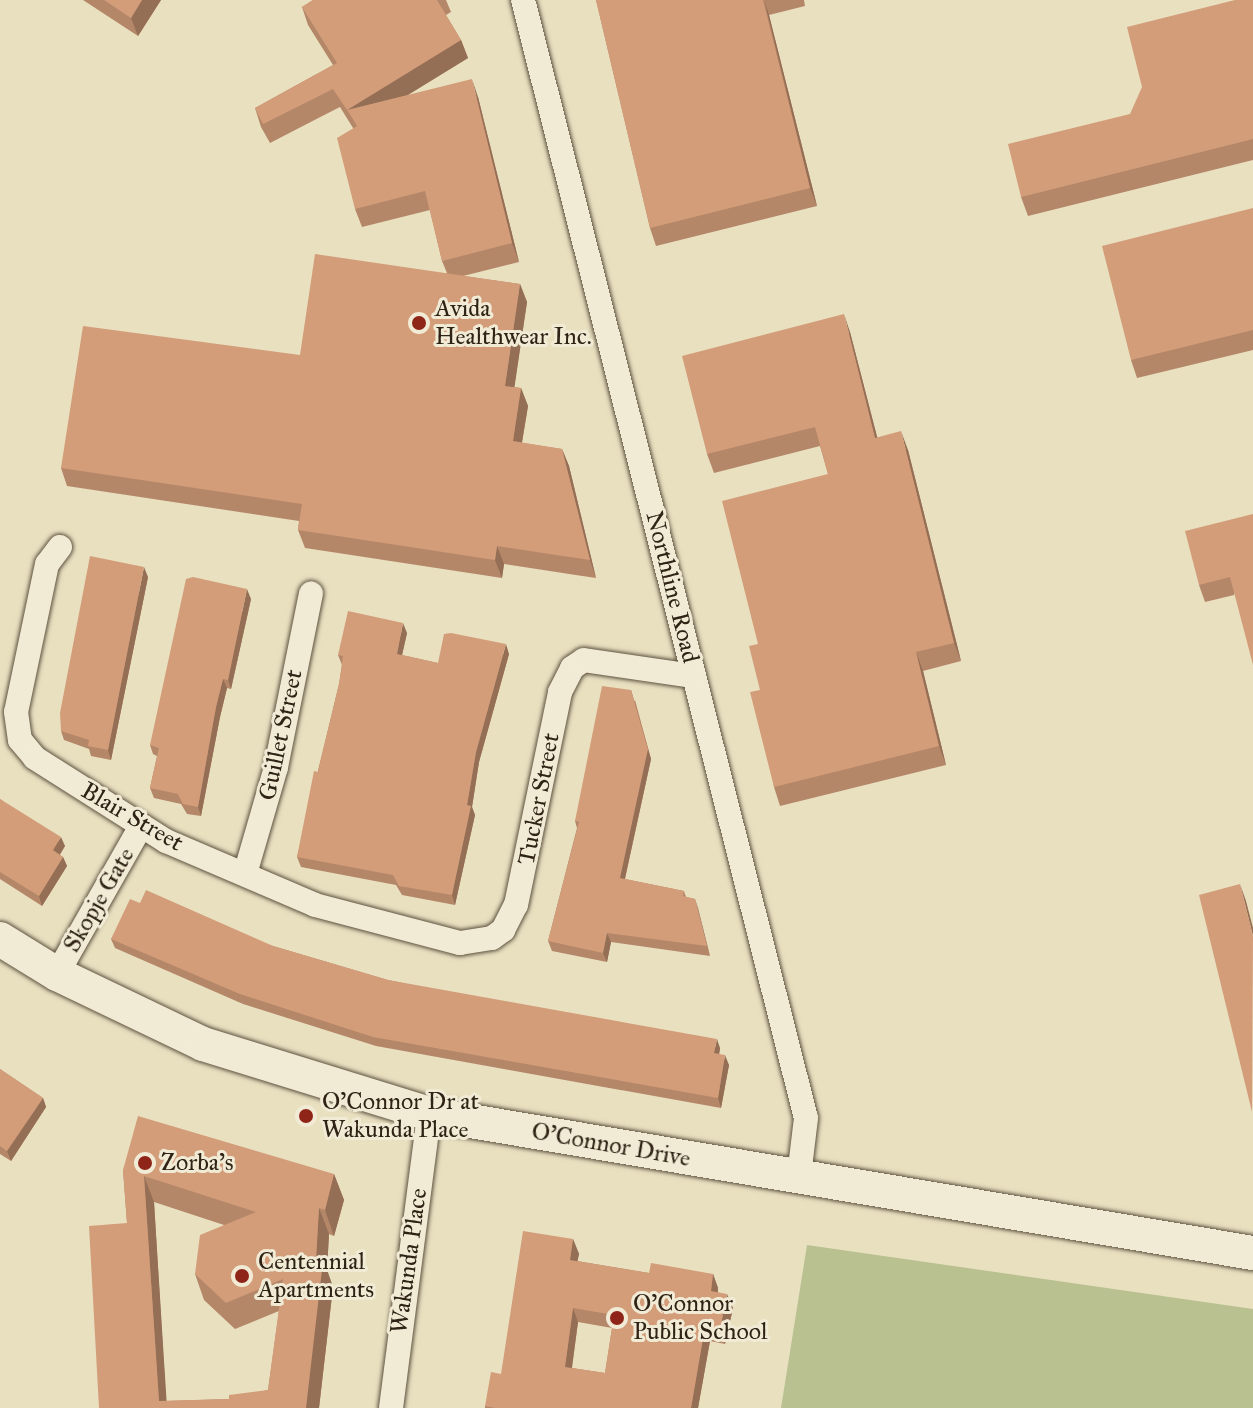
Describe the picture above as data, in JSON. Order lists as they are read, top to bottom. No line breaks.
{"streets":{"main road":["O'Connor Drive"],"street":["Northline Road","Guillet Street","Tucker Street","Blair Street","Skopje Gate","Wakunda Place"]},"crossings":[["Northline Road","Tucker Street"],["Northline Road","O'Connor Drive"],["Guillet Street","Blair Street"],["Tucker Street","Blair Street"],["Blair Street","Skopje Gate"],["Skopje Gate","O'Connor Drive"],["O'Connor Drive","Wakunda Place"]],"places":["Avida Healthwear Inc.","O'Connor Dr at Wakunda Place","Zorba's","Centennial Apartments","O'Connor Public School"]}
